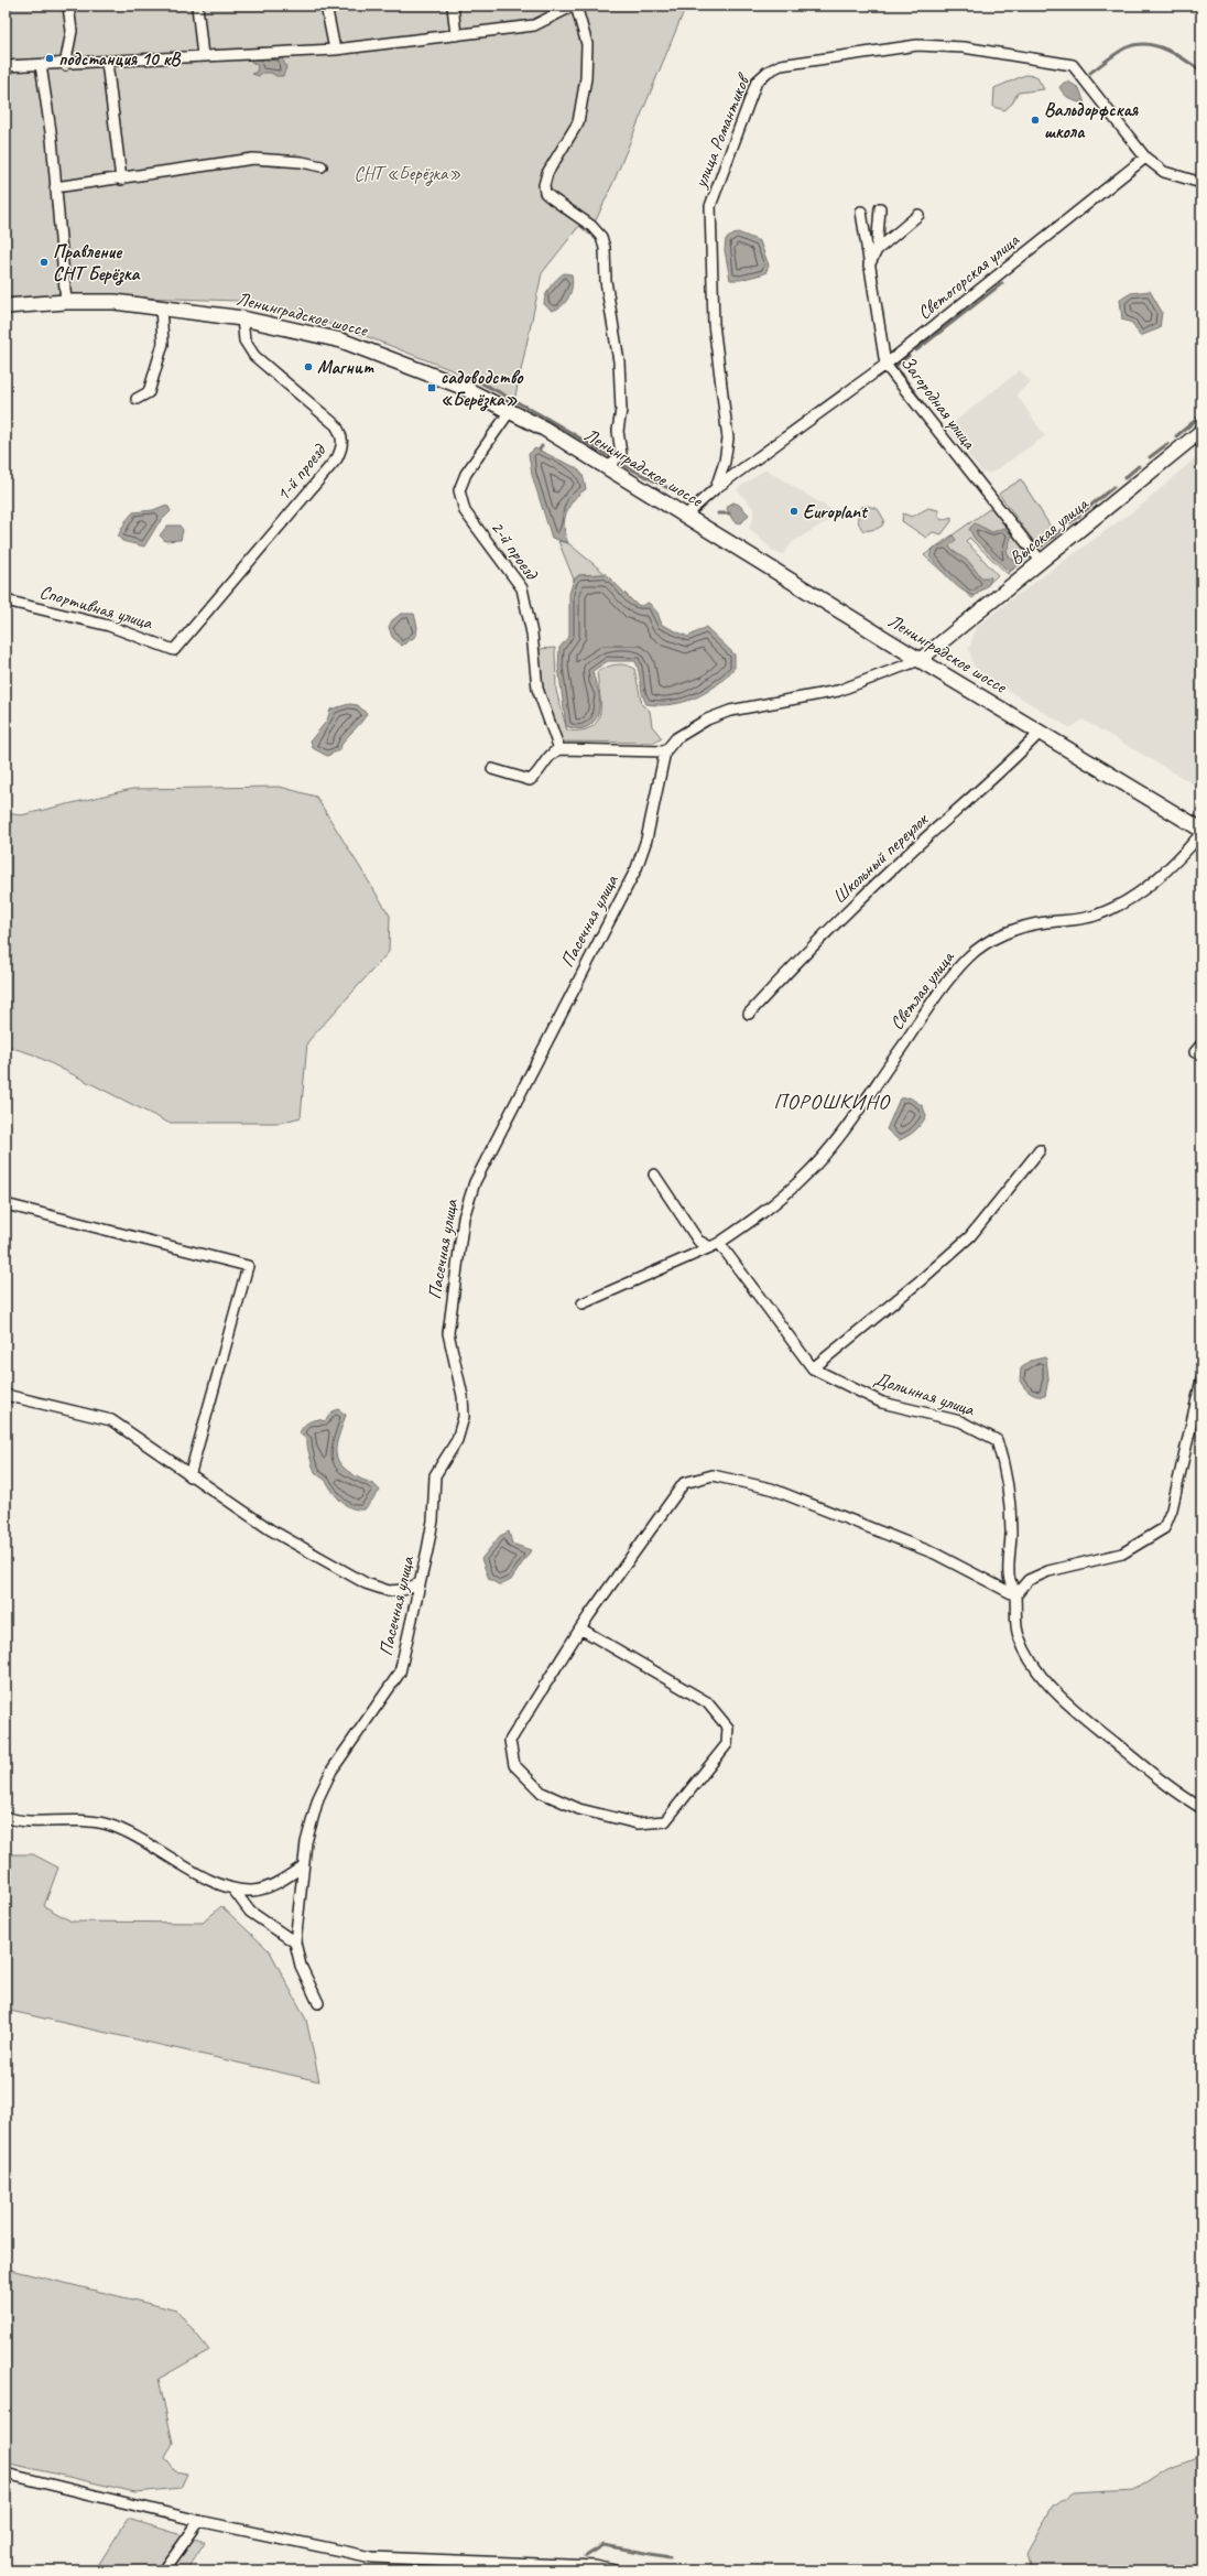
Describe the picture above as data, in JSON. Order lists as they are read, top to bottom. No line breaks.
{"streets":{"main road":["Ленинградское шоссе"],"street":["улица Романтиков","Светогорская улица","Загородная улица","1-й проезд","Высокая улица","2-й проезд","Спортивная улица","Школьный переулок","Пасечная улица","Светлая улица","Долинная улица"]},"crossings":[["улица Романтиков","Светогорская улица"],["Светогорская улица","Ленинградское шоссе"],["Светогорская улица","Загородная улица"],["Ленинградское шоссе","1-й проезд"],["Ленинградское шоссе","Высокая улица"],["Ленинградское шоссе","2-й проезд"],["Ленинградское шоссе","Школьный переулок"],["Ленинградское шоссе","Светлая улица"],["Загородная улица","Высокая улица"],["1-й проезд","Спортивная улица"],["Светлая улица","Долинная улица"]],"districts":["ПОРОШКИНО"],"parks":["СНТ «Берёзка»"],"places":{"other":["подстанция 10 кВ","Вальдорфская школа","Правление СНТ Берёзка","Магнит","Europlant"],"transit":["садоводство «Берёзка»"]}}
